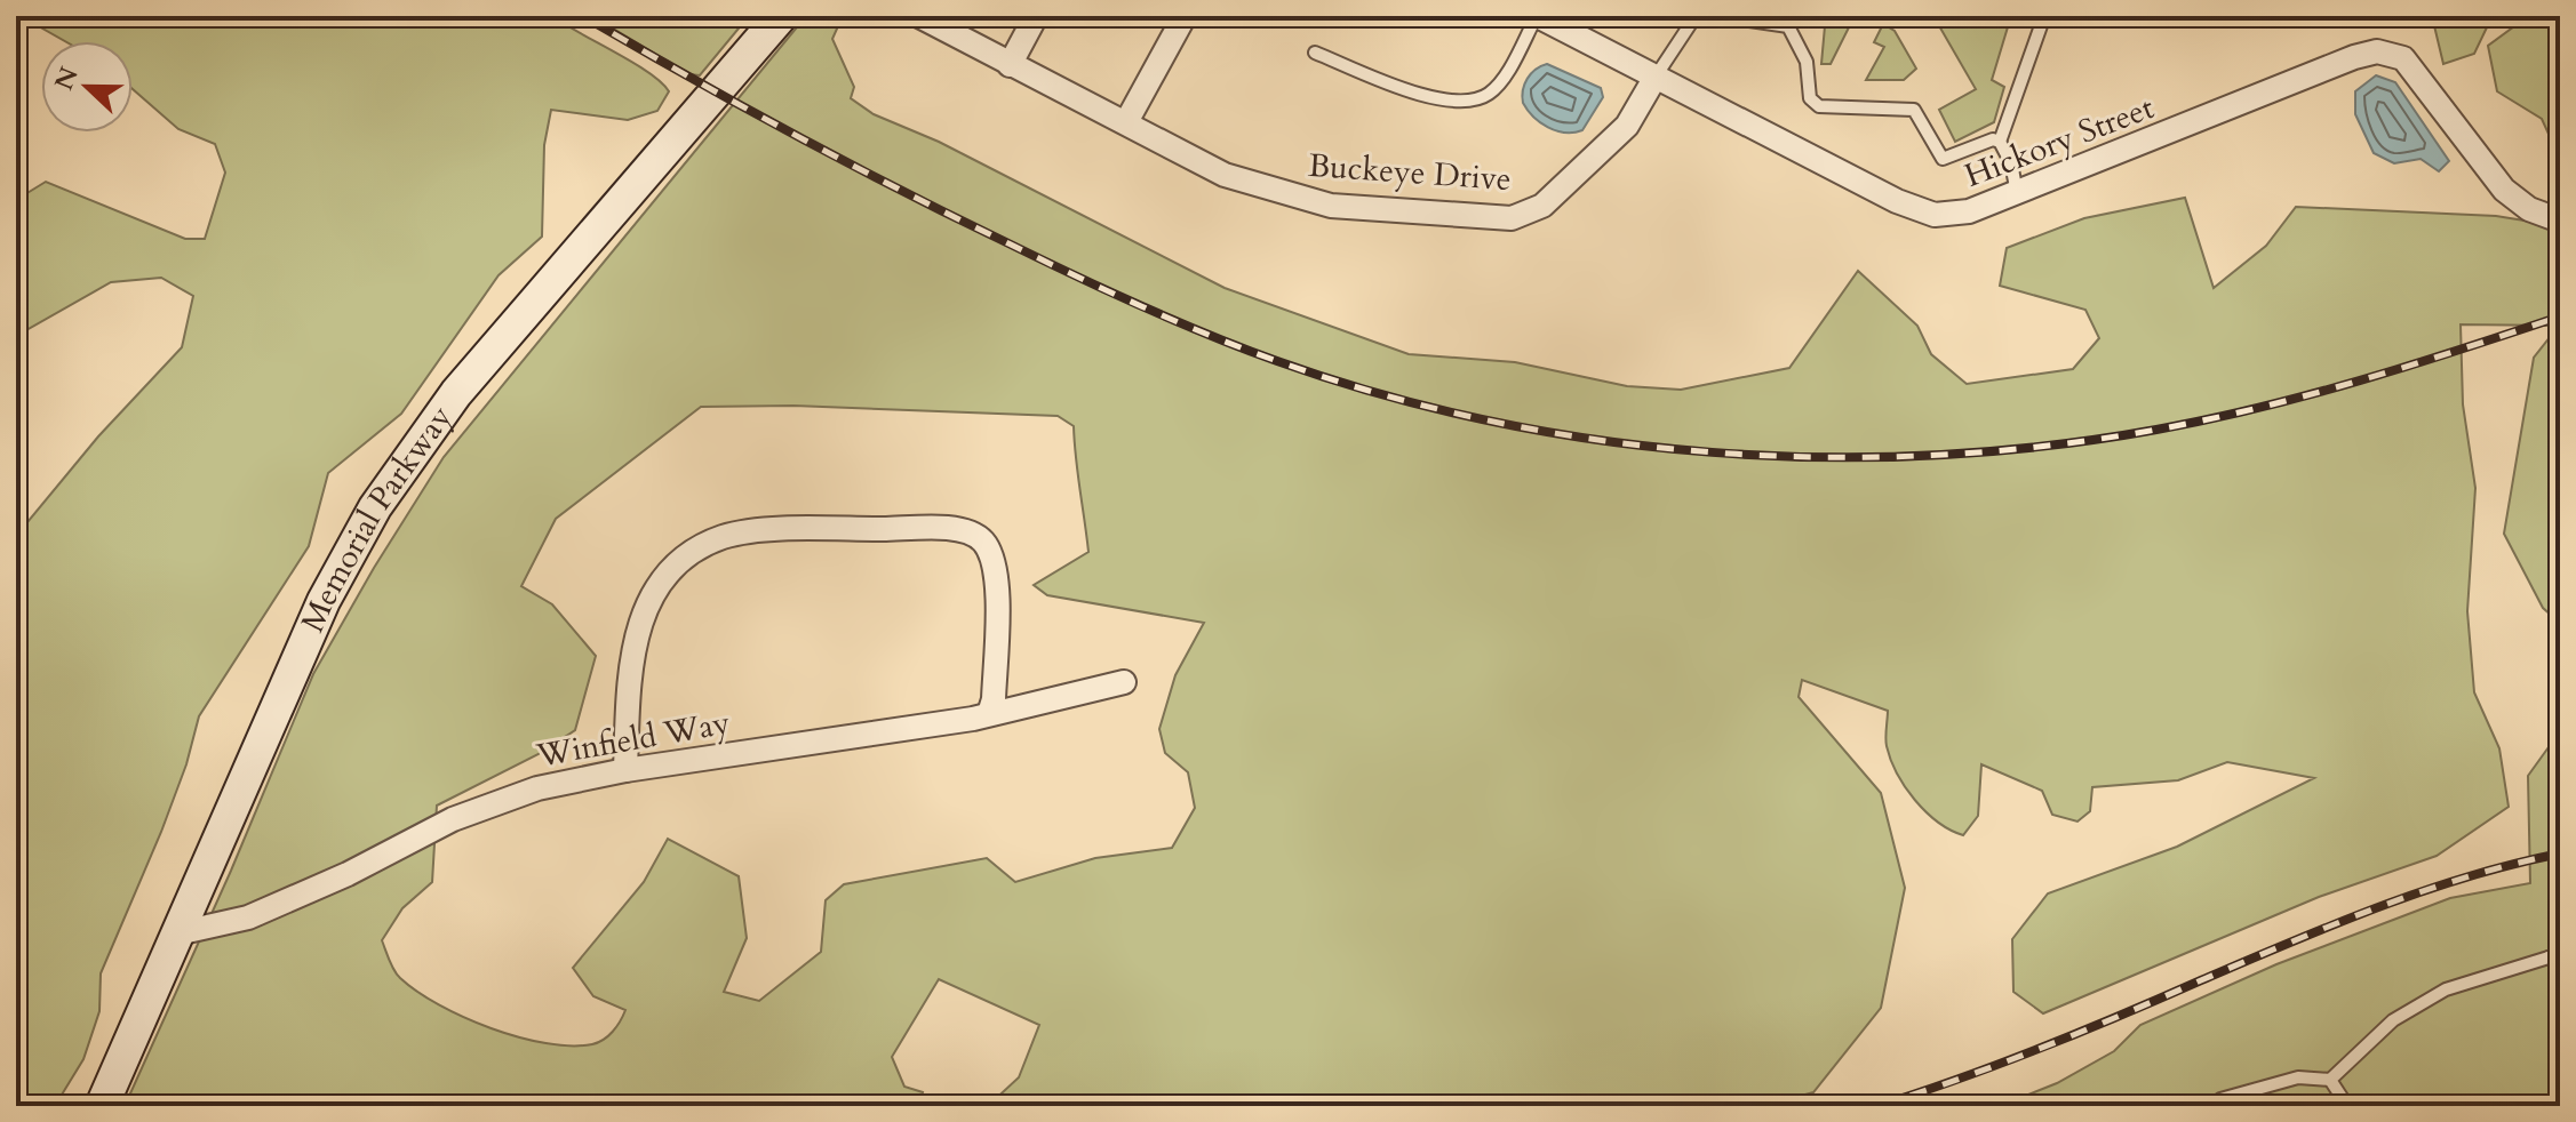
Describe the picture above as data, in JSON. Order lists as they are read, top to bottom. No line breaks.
{"streets":{"main road":["Memorial Parkway"],"street":["Hickory Street","Buckeye Drive","Winfield Way"]},"crossings":[["Hickory Street","Buckeye Drive"],["Memorial Parkway","Winfield Way"]],"north":"left"}
